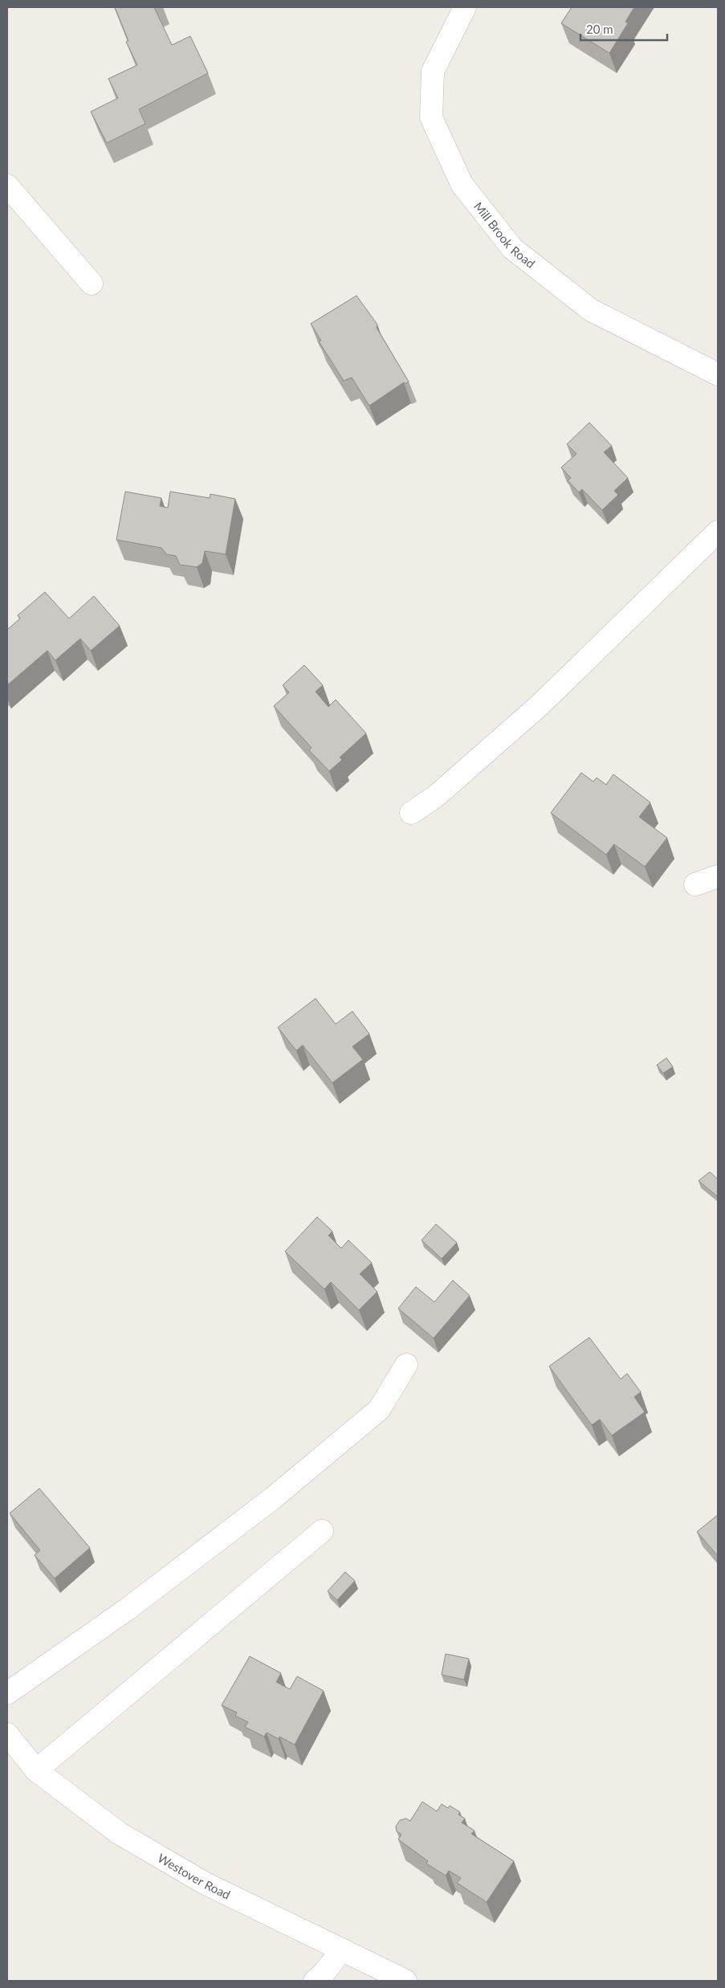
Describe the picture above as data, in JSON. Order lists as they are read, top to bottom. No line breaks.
{"streets":{"street":["Mill Brook Road","Westover Road"]},"scale_bar":"20 m"}
